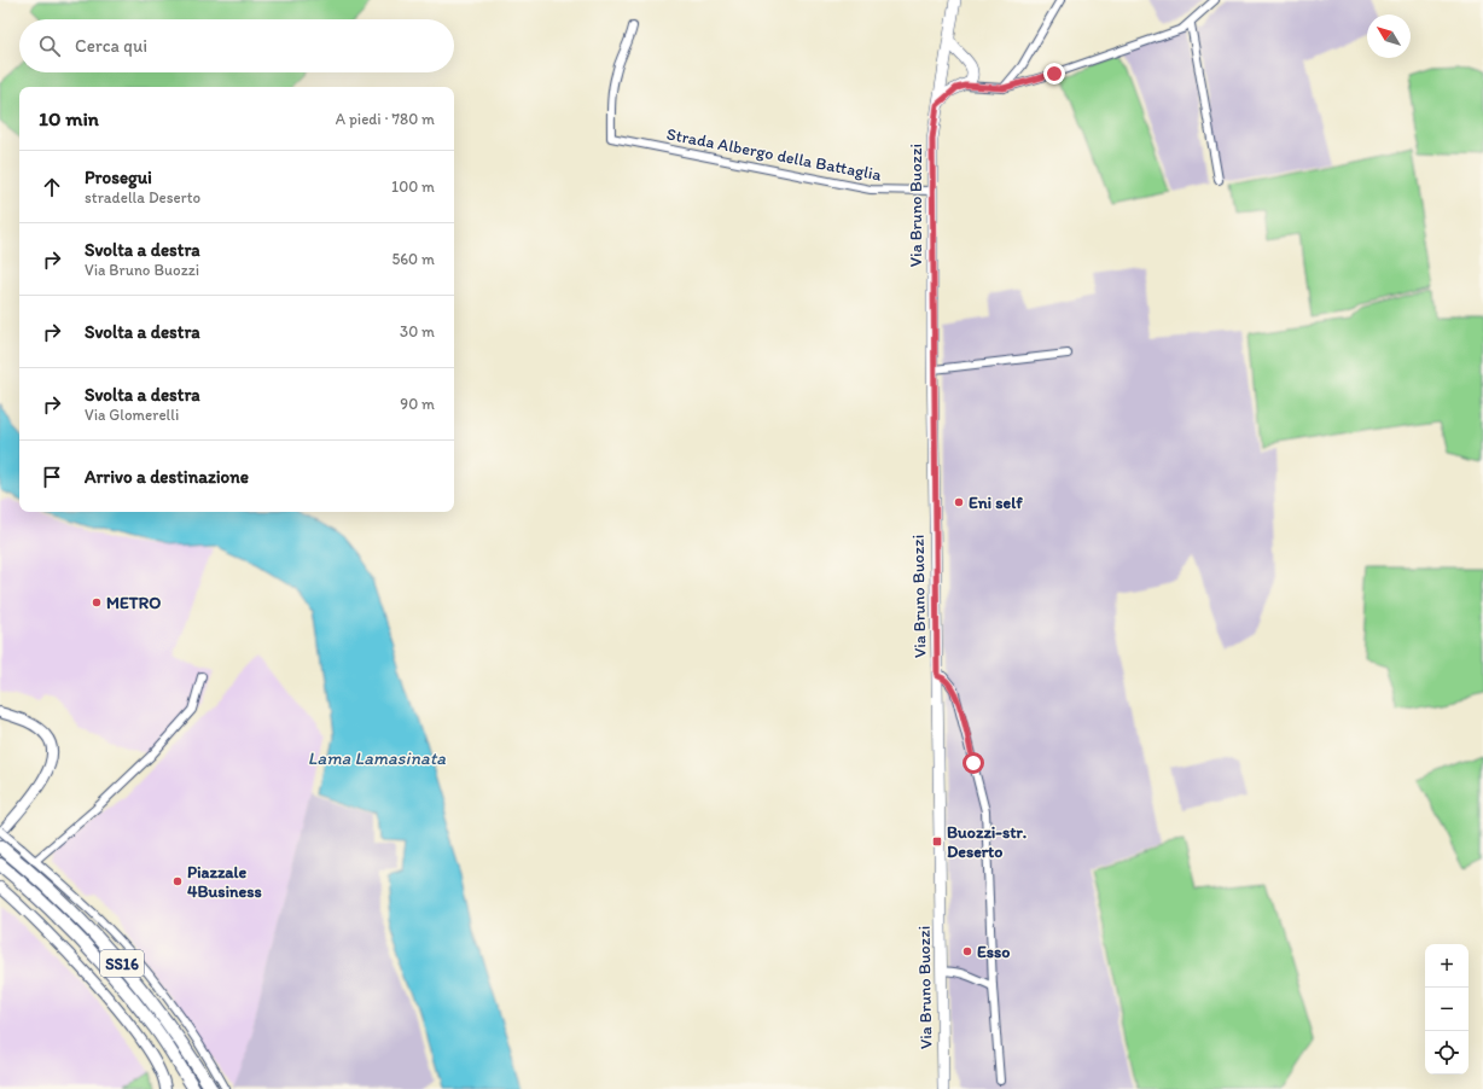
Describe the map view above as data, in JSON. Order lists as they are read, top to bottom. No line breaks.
{"streets":{"highway":["SS16"],"main road":["Via Bruno Buozzi"],"street":["Strada Albergo della Battaglia"]},"crossings":[["Strada Albergo della Battaglia","Via Bruno Buozzi"]],"water":["Lama Lamasinata"],"places":{"other":["Eni self","METRO","Piazzale 4Business","Esso"],"transit":["Buozzi-str. Deserto"]},"north":"top left","page":{"search":"Cerca qui","heading":["10 min","A piedi · 780 m"],"list":[["Prosegui","stradella Deserto","100 m"],["Svolta a destra","Via Bruno Buozzi","560 m"],["Svolta a destra","30 m"],["Svolta a destra","Via Glomerelli","90 m"],"Arrivo a destinazione"],"map_buttons":["+","−"]}}
